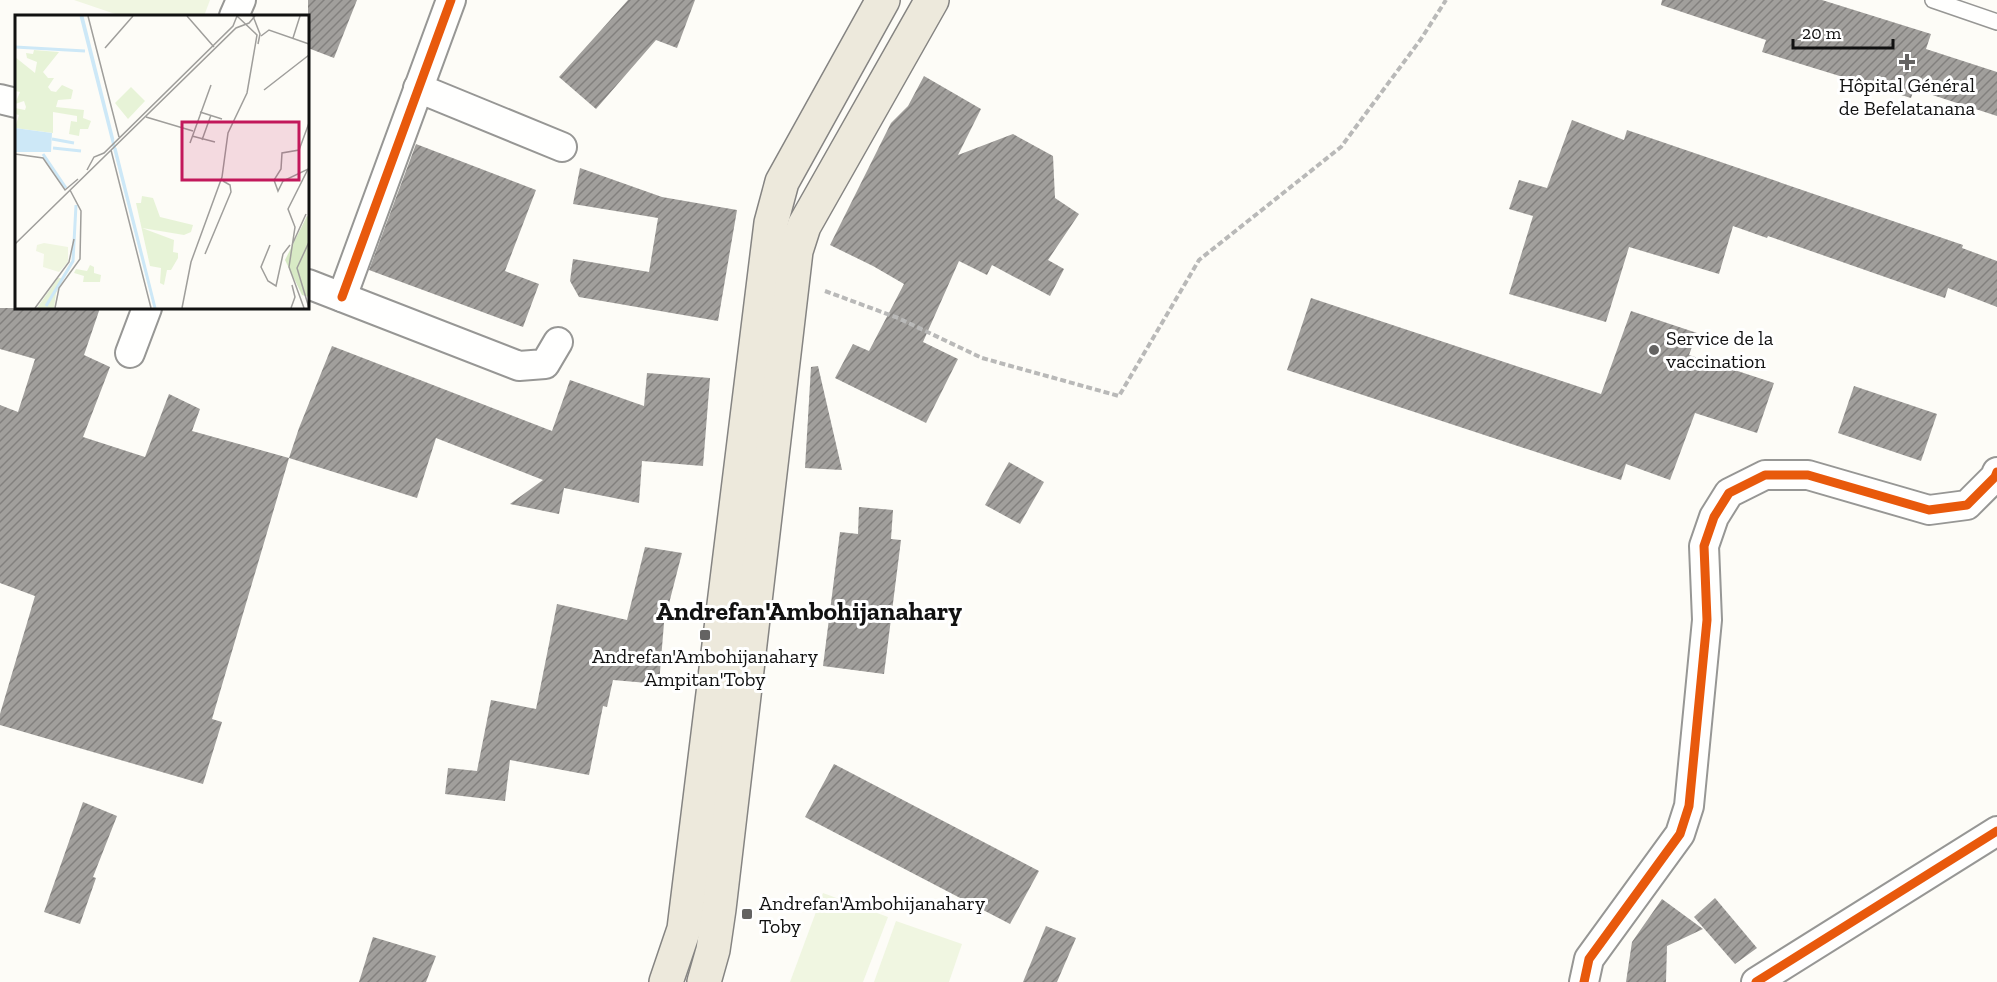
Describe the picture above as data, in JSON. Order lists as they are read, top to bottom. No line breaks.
{"districts":["Andrefan'Ambohijanahary"],"places":{"health":["Hôpital Général de Befelatanana"],"other":["Service de la vaccination"],"transit":["Andrefan'Ambohijanahary Ampitan'Toby","Andrefan'Ambohijanahary Toby"]},"scale_bar":"20 m"}
